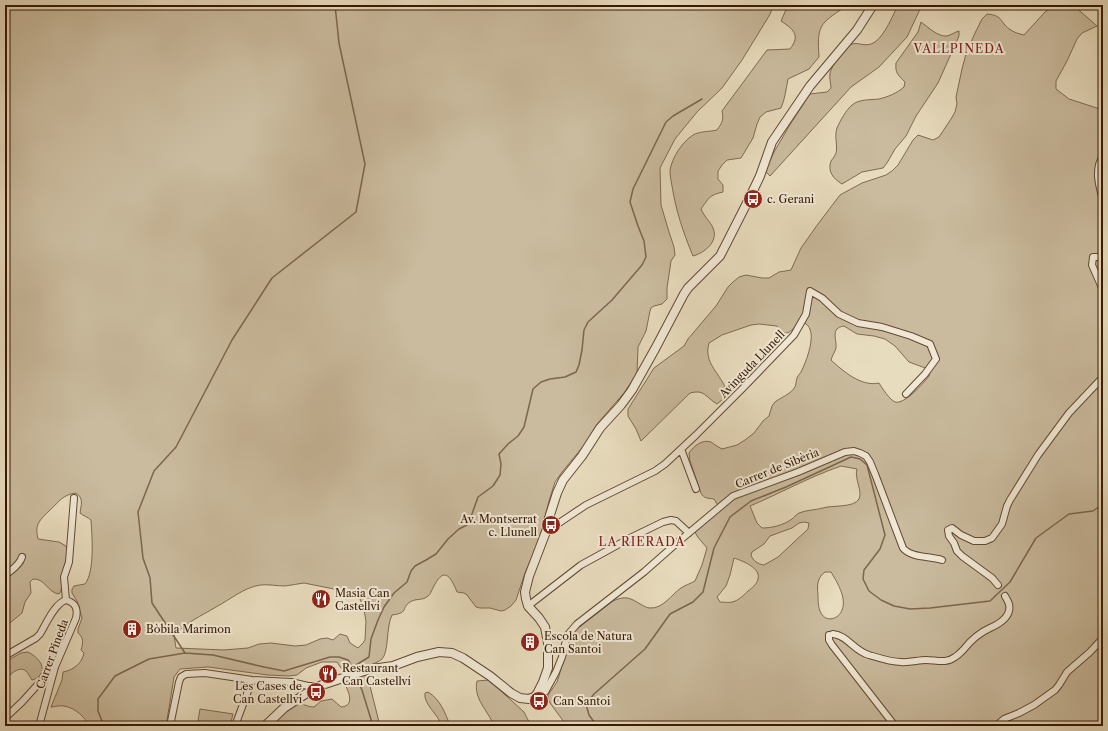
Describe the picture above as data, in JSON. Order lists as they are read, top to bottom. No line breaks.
{"streets":{"street":["Avinguda Llunell","Carrer de Sibèria","Carrer Pineda"]},"districts":["VALLPINEDA","LA RIERADA"],"places":{"bus stop":["c. Gerani","Av. Montserrat c. Llunell","Les Cases de Can Castellví","Can Santoi"],"restaurant":["Masia Can Castellví","Restaurant Can Castellví"],"building":["Bòbila Marimon","Escola de Natura Can Santoi"]}}
